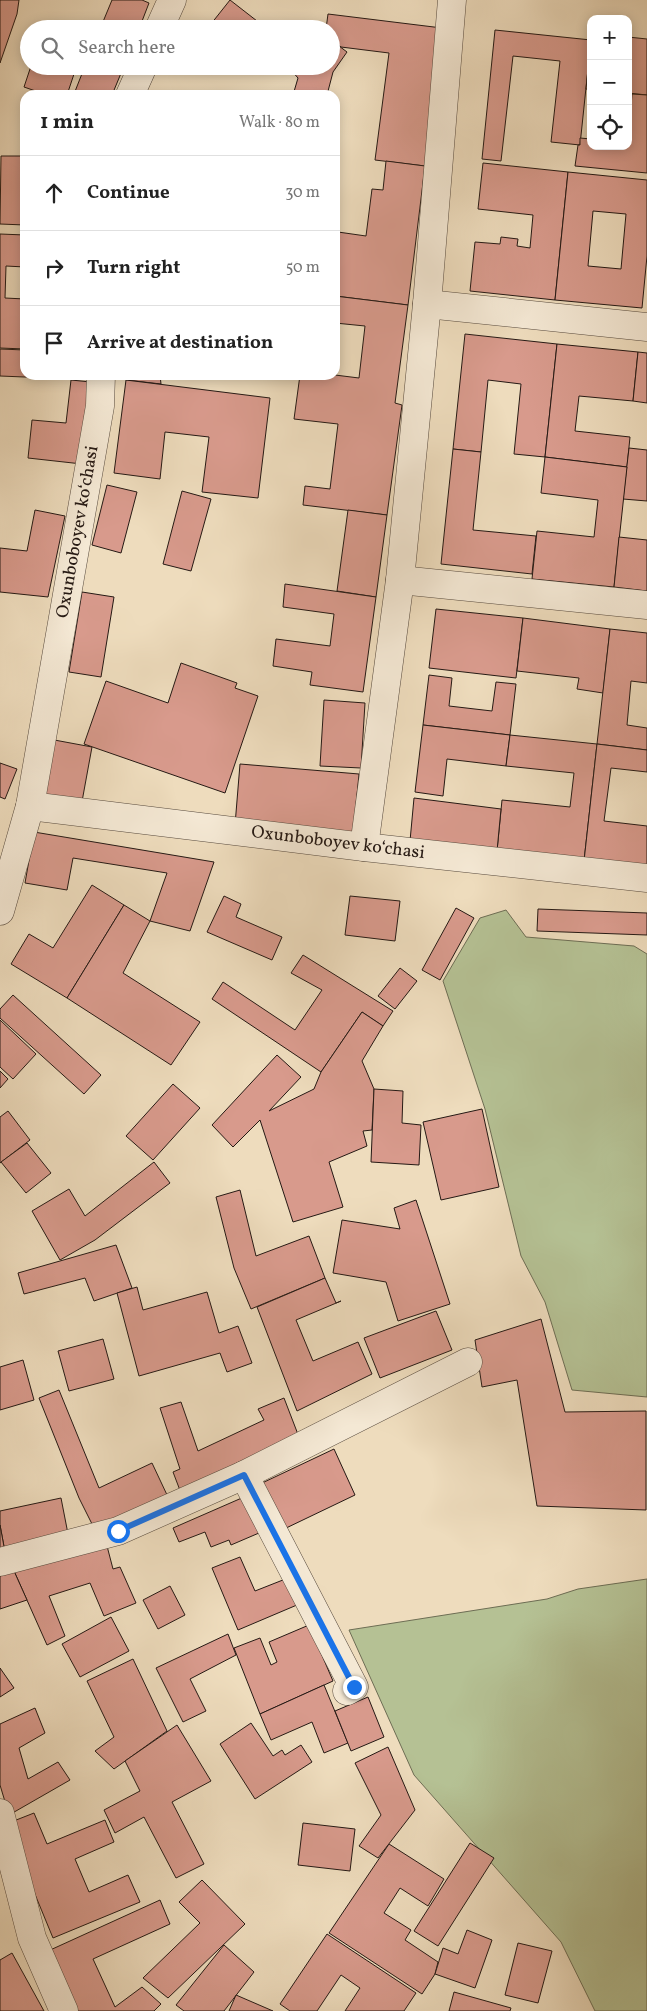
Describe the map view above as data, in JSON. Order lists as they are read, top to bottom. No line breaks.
{"streets":{"street":["Oxunboboyev koʻchasi"]},"page":{"map_buttons":["+","−"],"search":"Search here","heading":["1 min","Walk · 80 m"],"list":[["Continue","30 m"],["Turn right","50 m"],"Arrive at destination"]}}
